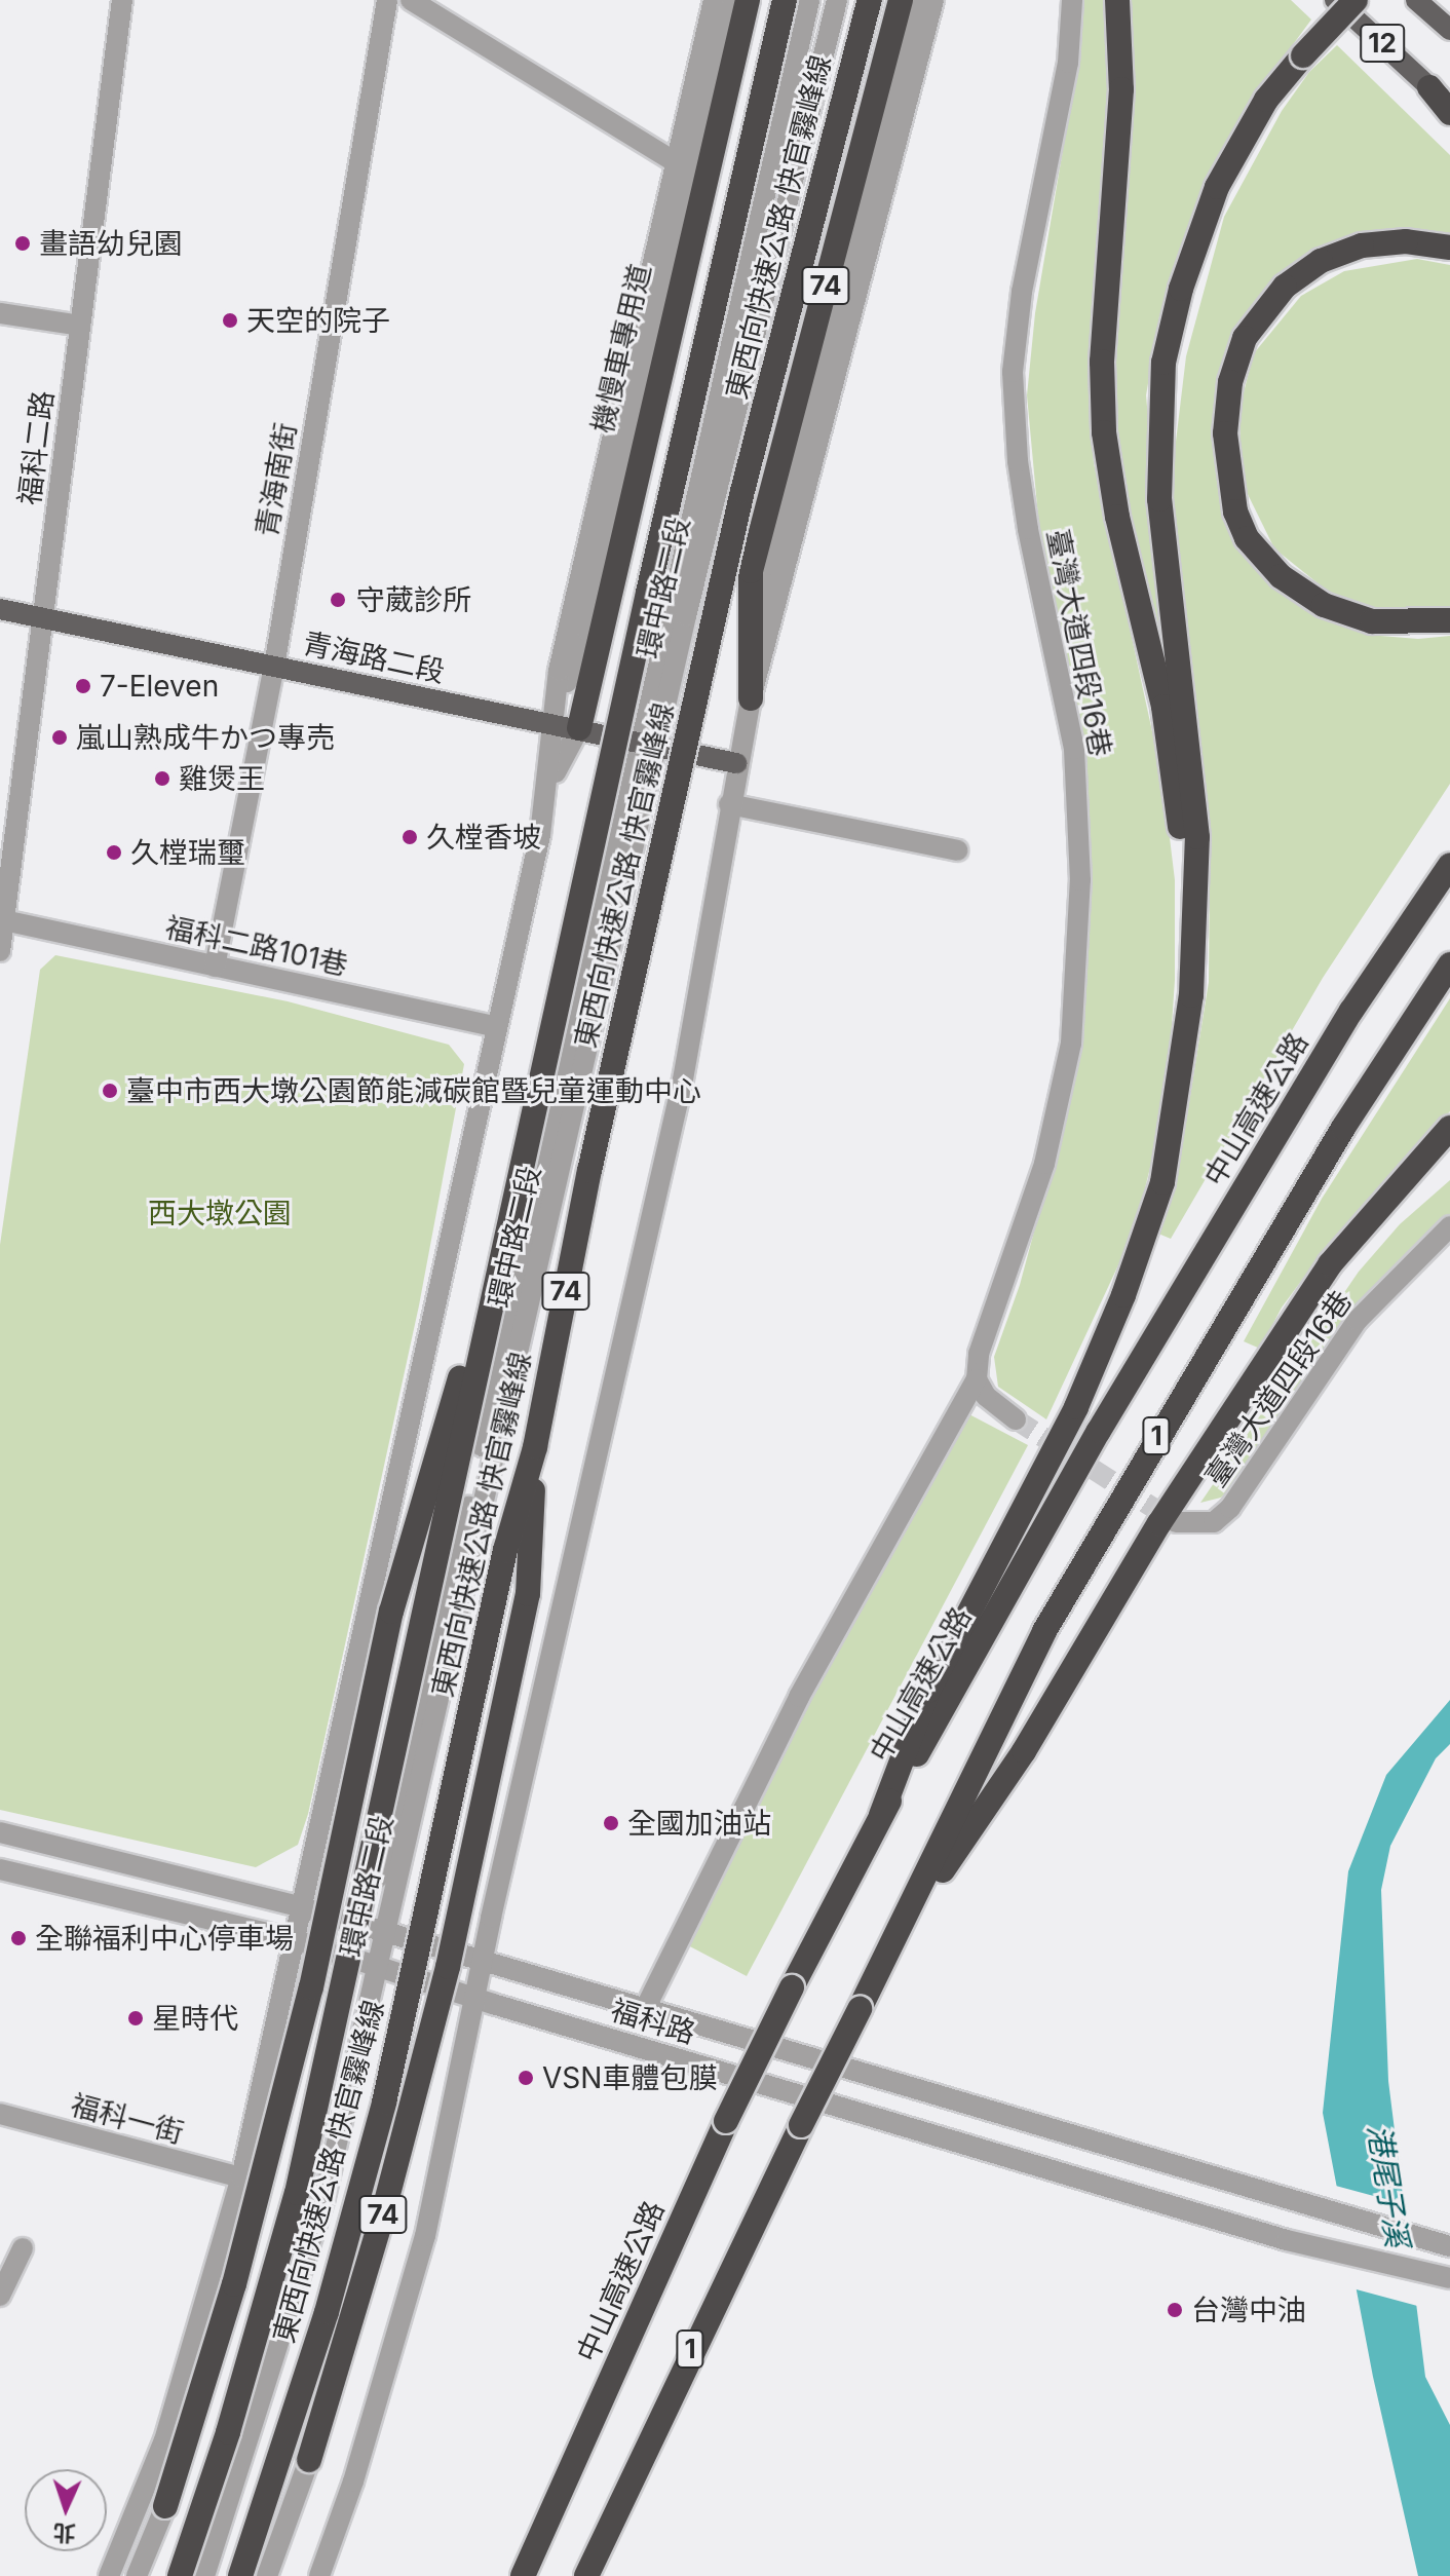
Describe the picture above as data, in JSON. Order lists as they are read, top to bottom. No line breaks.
{"streets":{"highway":["東西向快速公路 快官霧峰線","74","中山高速公路","1"],"main road":["12","青海路二段"],"street":["機慢車專用道","福科二路","青海南街","環中路二段","臺灣大道四段16巷","福科二路101巷","福科路","福科一街"]},"crossings":[["東西向快速公路 快官霧峰線","74"],["東西向快速公路 快官霧峰線","環中路二段"],["福科二路","青海路二段"],["福科二路","福科二路101巷"],["青海南街","青海路二段"],["青海南街","福科二路101巷"],["環中路二段","青海路二段"],["環中路二段","福科二路101巷"],["環中路二段","福科路"],["環中路二段","福科一街"],["臺灣大道四段16巷","福科路"]],"water":["港尾子溪"],"parks":["西大墩公園"],"places":["畫語幼兒園","天空的院子","守葳診所","7-Eleven","嵐山熟成牛かつ專売","雞煲王","久樘香坡","久樘瑞璽","臺中市西大墩公園節能減碳館暨兒童運動中心","全國加油站","全聯福利中心停車場","星時代","VSN車體包膜","台灣中油"],"north":"bottom"}
